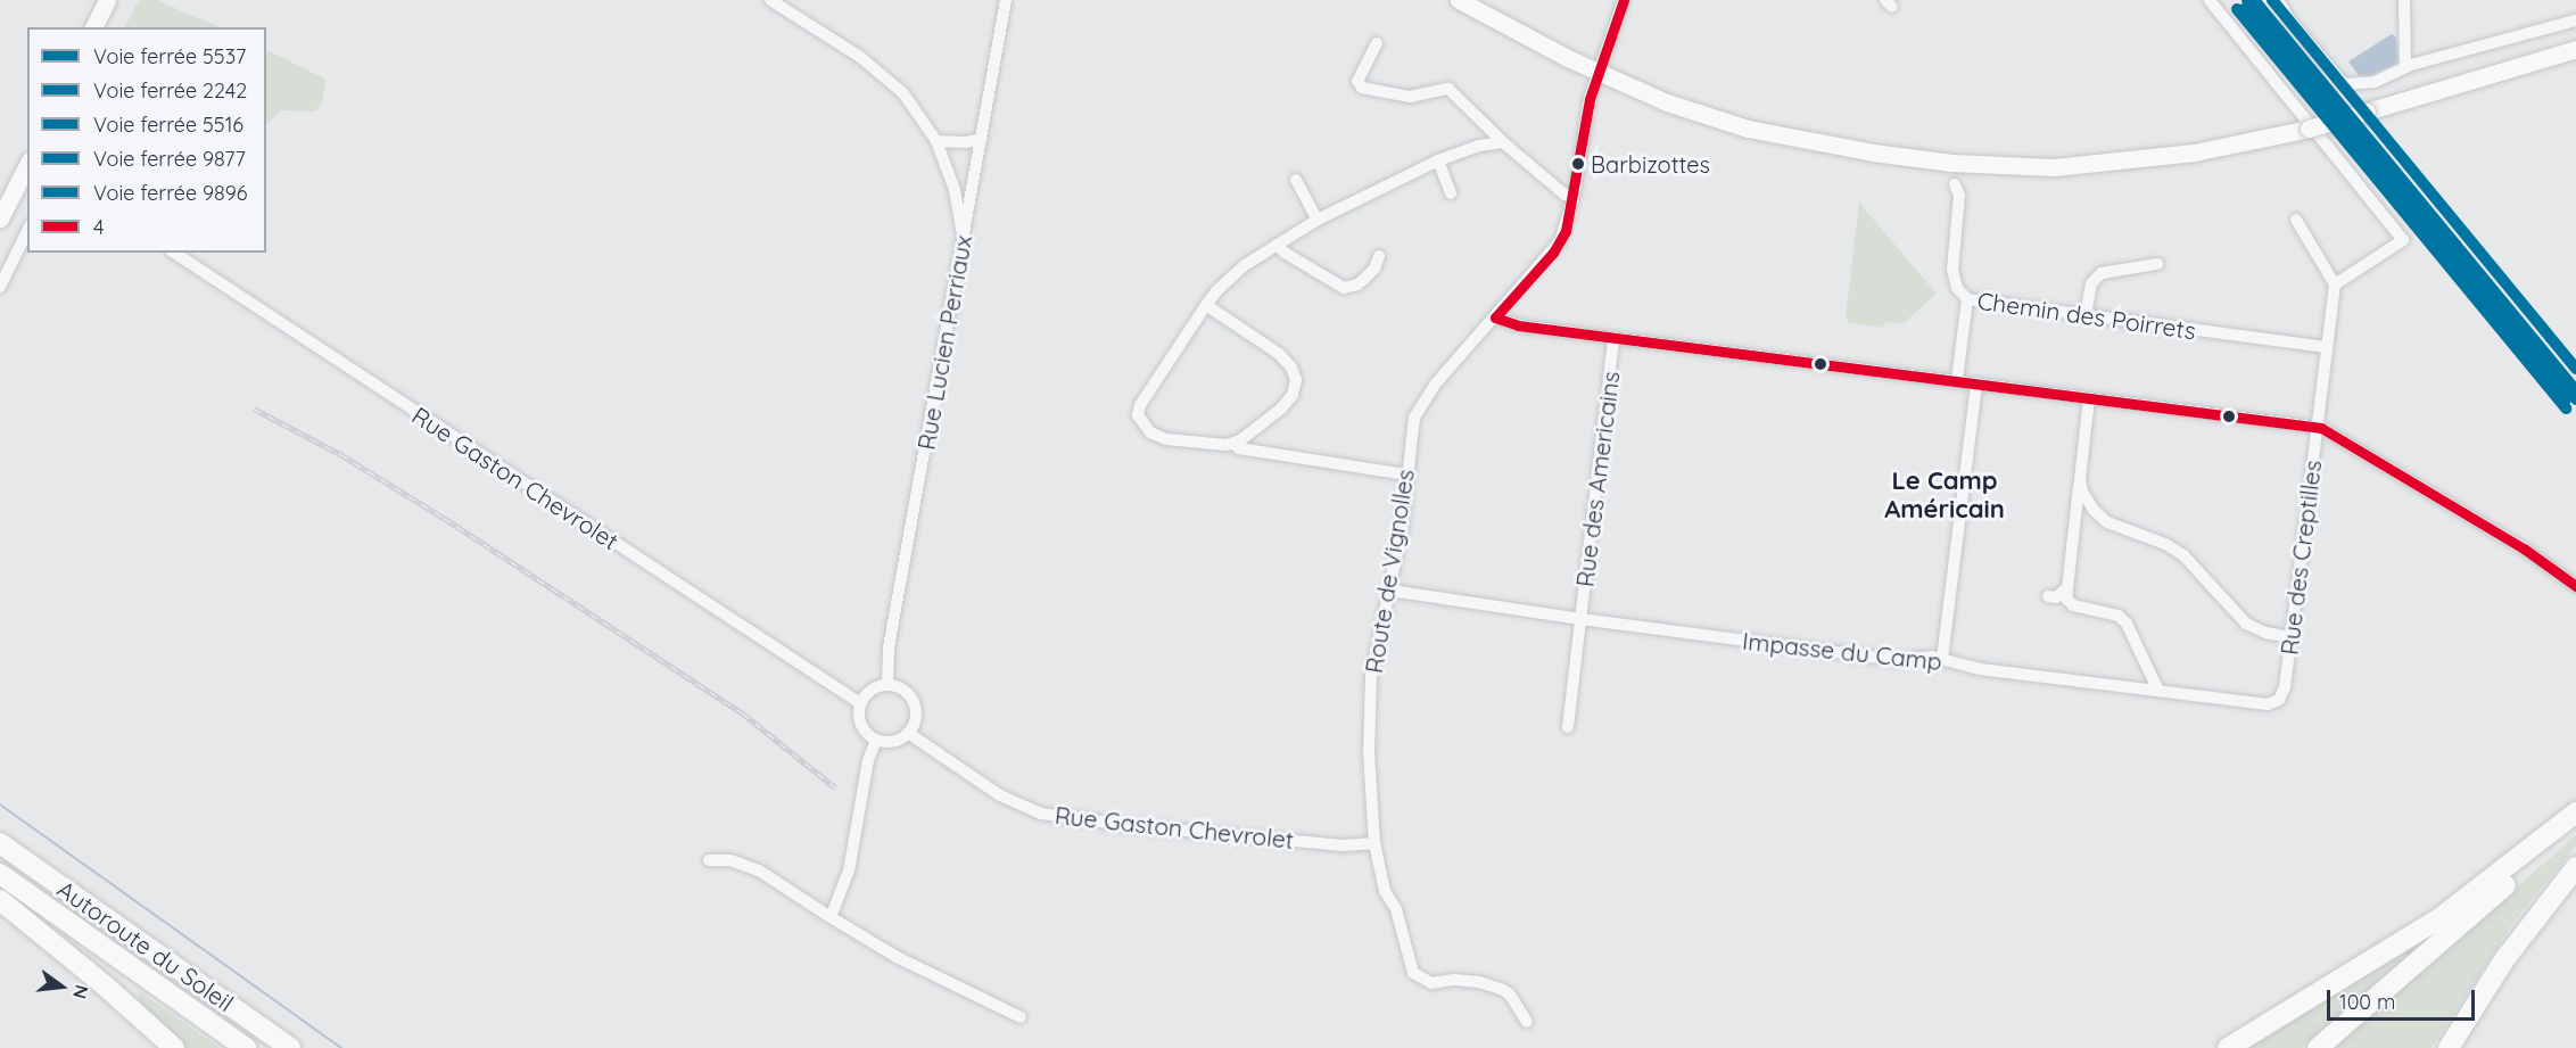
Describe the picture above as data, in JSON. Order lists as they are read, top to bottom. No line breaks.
{"streets":{"highway":["Autoroute du Soleil"],"street":["Chemin des Poirrets","Rue Lucien Perriaux","Rue Gaston Chevrolet","Rue des Americains","Rue des Creptilles","Route de Vignolles","Impasse du Camp"]},"crossings":[["Chemin des Poirrets","Rue des Creptilles"],["Rue Lucien Perriaux","Rue Gaston Chevrolet"],["Rue Gaston Chevrolet","Route de Vignolles"],["Rue des Americains","Impasse du Camp"],["Rue des Creptilles","Impasse du Camp"],["Route de Vignolles","Impasse du Camp"]],"districts":["Le Camp Américain"],"places":["Barbizottes"],"lines":["rail line 5537","rail line 2242","rail line 9896","transit line 4","rail line 5516","rail line 9877"],"legend":["Voie ferrée 5537","Voie ferrée 2242","Voie ferrée 5516","Voie ferrée 9877","Voie ferrée 9896","4"],"scale_bar":"100 m","north":"right"}
